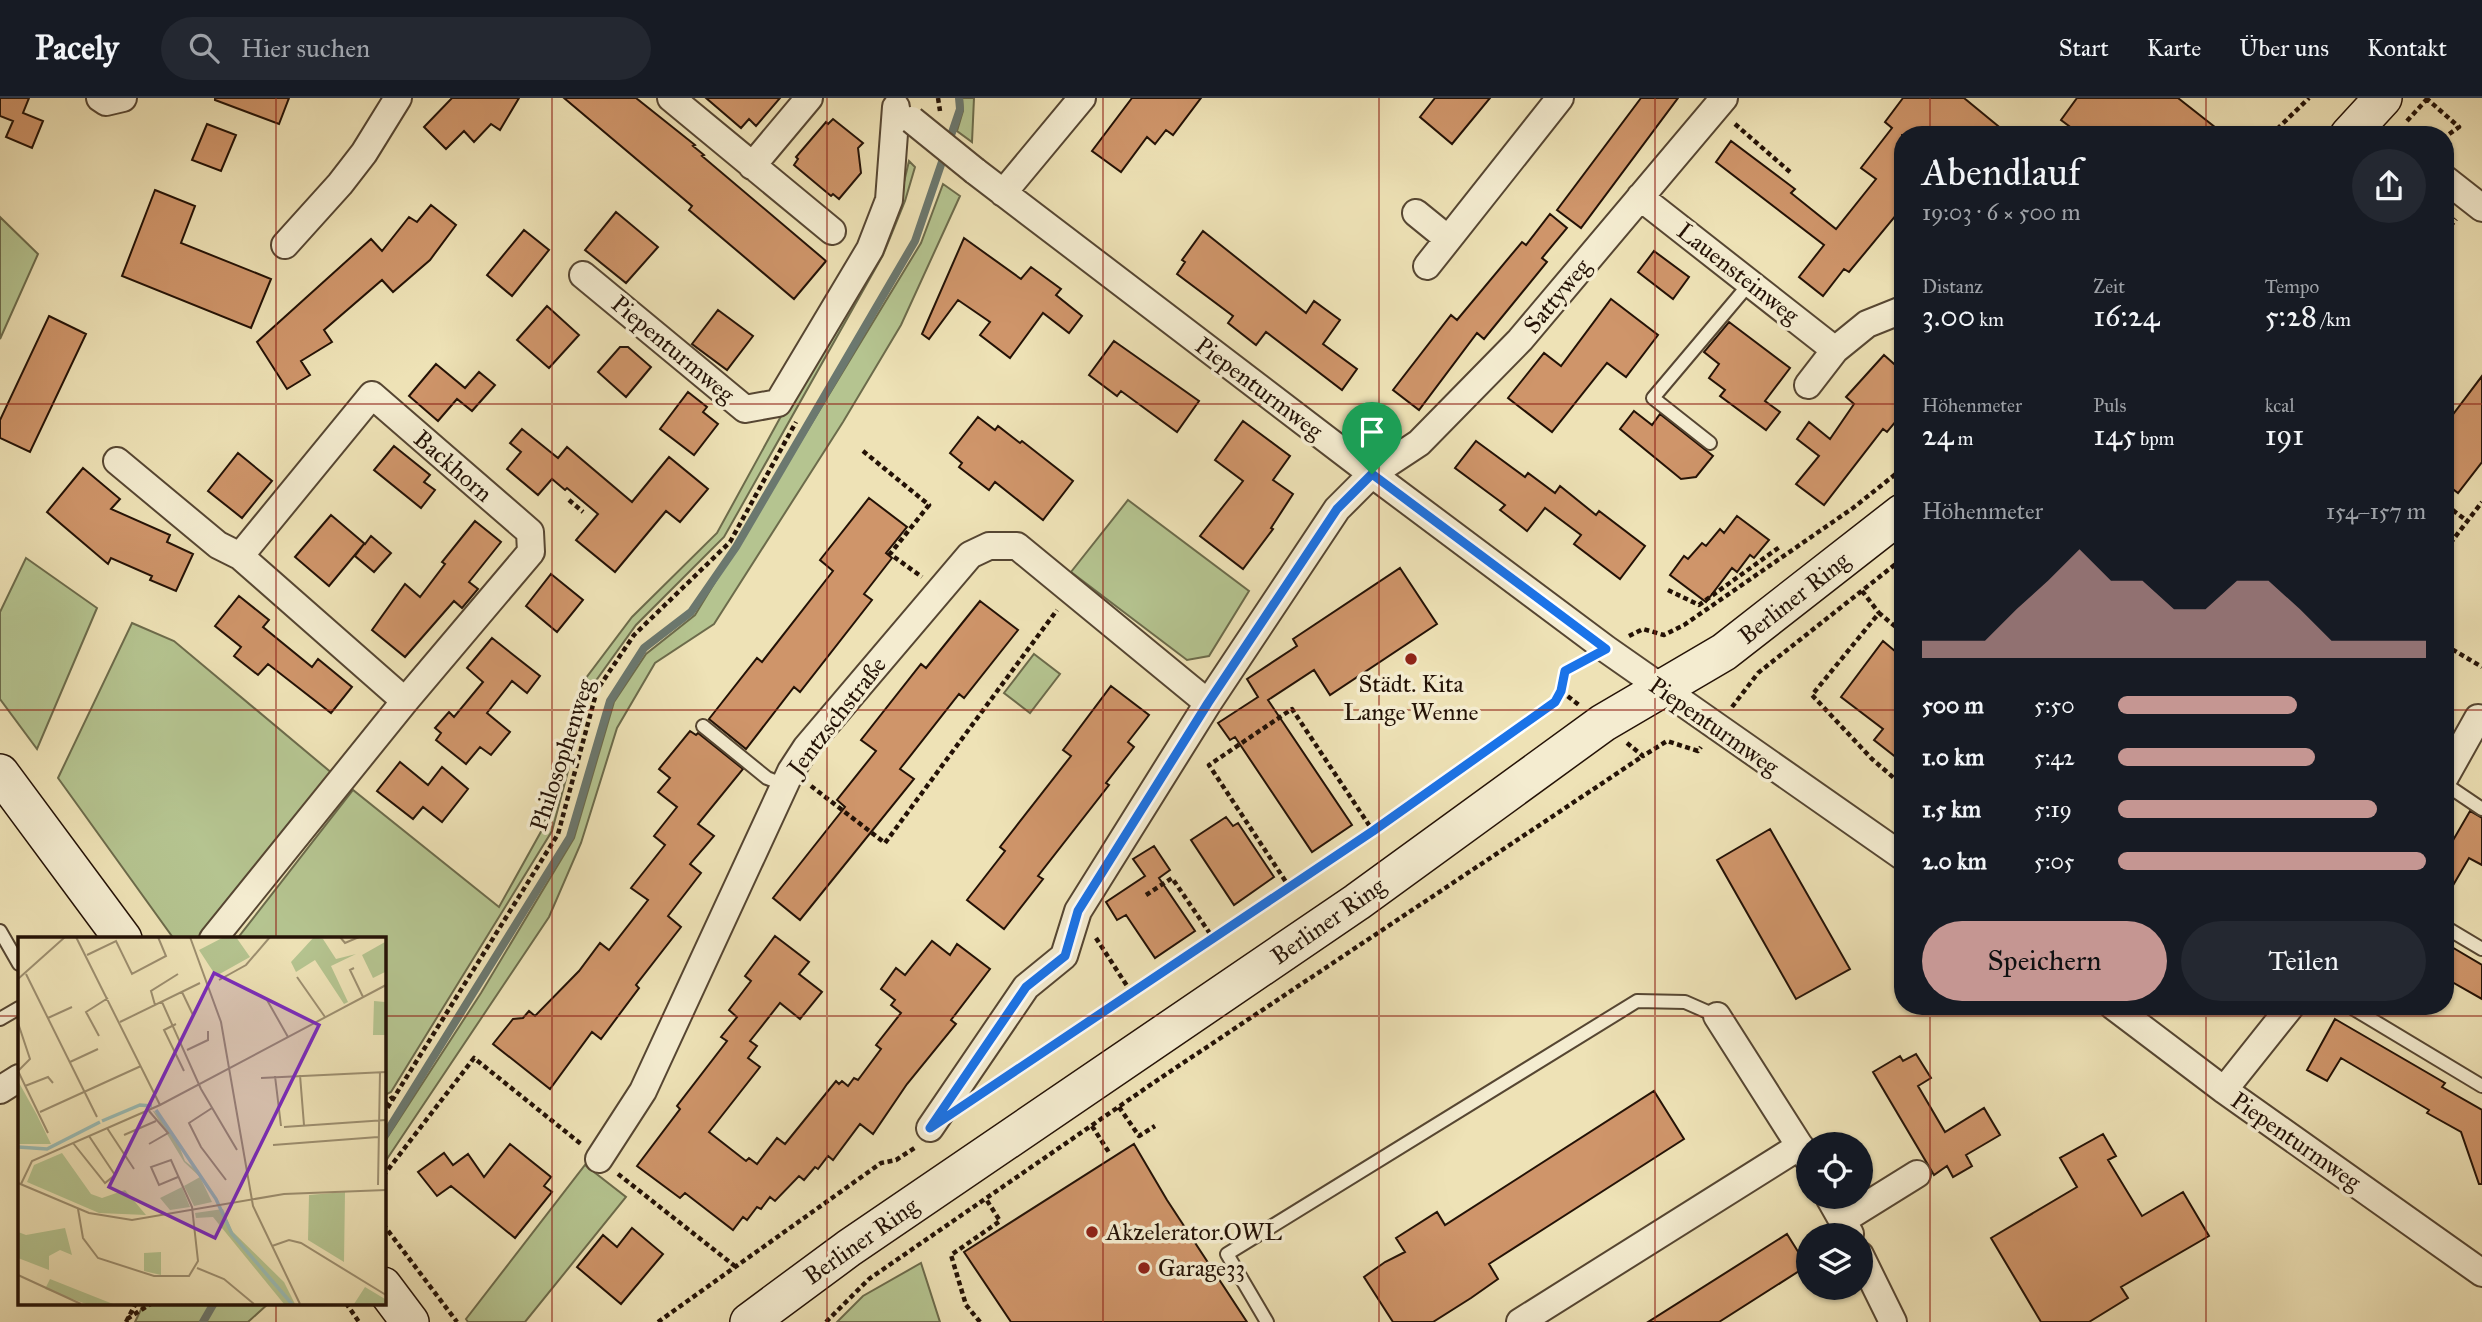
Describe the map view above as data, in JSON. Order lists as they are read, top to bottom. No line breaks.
{"streets":{"main road":["Berliner Ring"],"street":["Lauensteinweg","Sattyweg","Piepenturmweg","Backhorn","Jentzschstraße"],"path":["Philosophenweg"]},"crossings":[["Lauensteinweg","Sattyweg"],["Sattyweg","Piepenturmweg"],["Sattyweg","Jentzschstraße"],["Piepenturmweg","Berliner Ring"]],"places":["Städt. Kita Lange Wenne","Akzelerator.OWL","Garage33"],"page":{"header":"Pacely","search":"Hier suchen","nav":["Start","Karte","Über uns","Kontakt"],"heading":["Abendlauf","19:03 · 6 × 500 m"],"stats":[["Distanz","3.00 km"],["Zeit","16:24"],["Tempo","5:28 /km"],["Höhenmeter","24 m"],["Puls","145 bpm"],["kcal","191"]],"chart":["Höhenmeter","154–157 m"],"list":[{"name":"500 m","note":"5:50"},{"name":"1.0 km","note":"5:42"},{"name":"1.5 km","note":"5:19"},{"name":"2.0 km","note":"5:05"}],"buttons":["Speichern","Teilen"]}}
